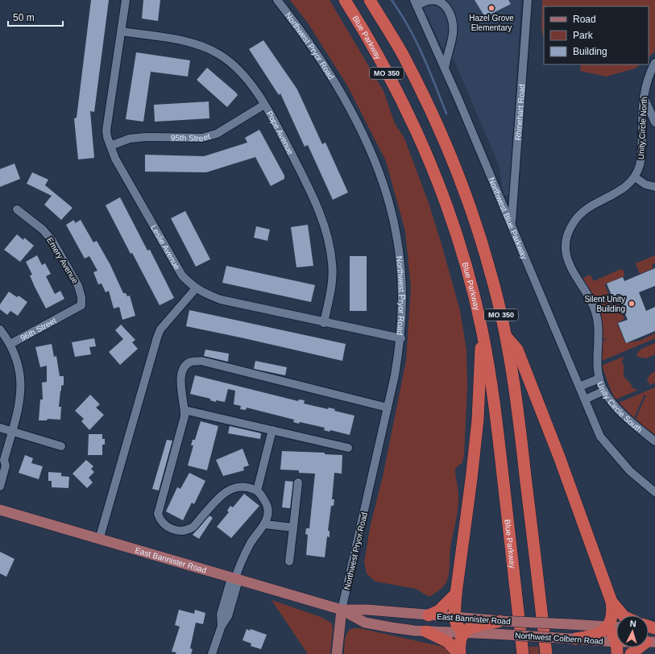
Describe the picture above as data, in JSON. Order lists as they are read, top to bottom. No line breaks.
{"streets":{"highway":["Blue Parkway","MO 350"],"main road":["Northwest Pryor Road","East Bannister Road","Northwest Colbern Road"],"street":["Rhinehart Road","Unity Circle North","Pope Avenue","95th Street","Northwest Blue Parkway","Leslie Avenue","Emery Avenue","96th Street","Unity Circle South"]},"crossings":[["Northwest Pryor Road","Leslie Avenue"],["Northwest Pryor Road","East Bannister Road"],["Rhinehart Road","Northwest Blue Parkway"],["Unity Circle North","Unity Circle South"],["Pope Avenue","95th Street"],["Pope Avenue","Leslie Avenue"],["95th Street","Leslie Avenue"],["Emery Avenue","96th Street"],["East Bannister Road","Northwest Colbern Road"]],"places":["Hazel Grove Elementary","Silent Unity Building"],"legend":["Road","Park","Building"],"scale_bar":"50 m","north":"top"}
